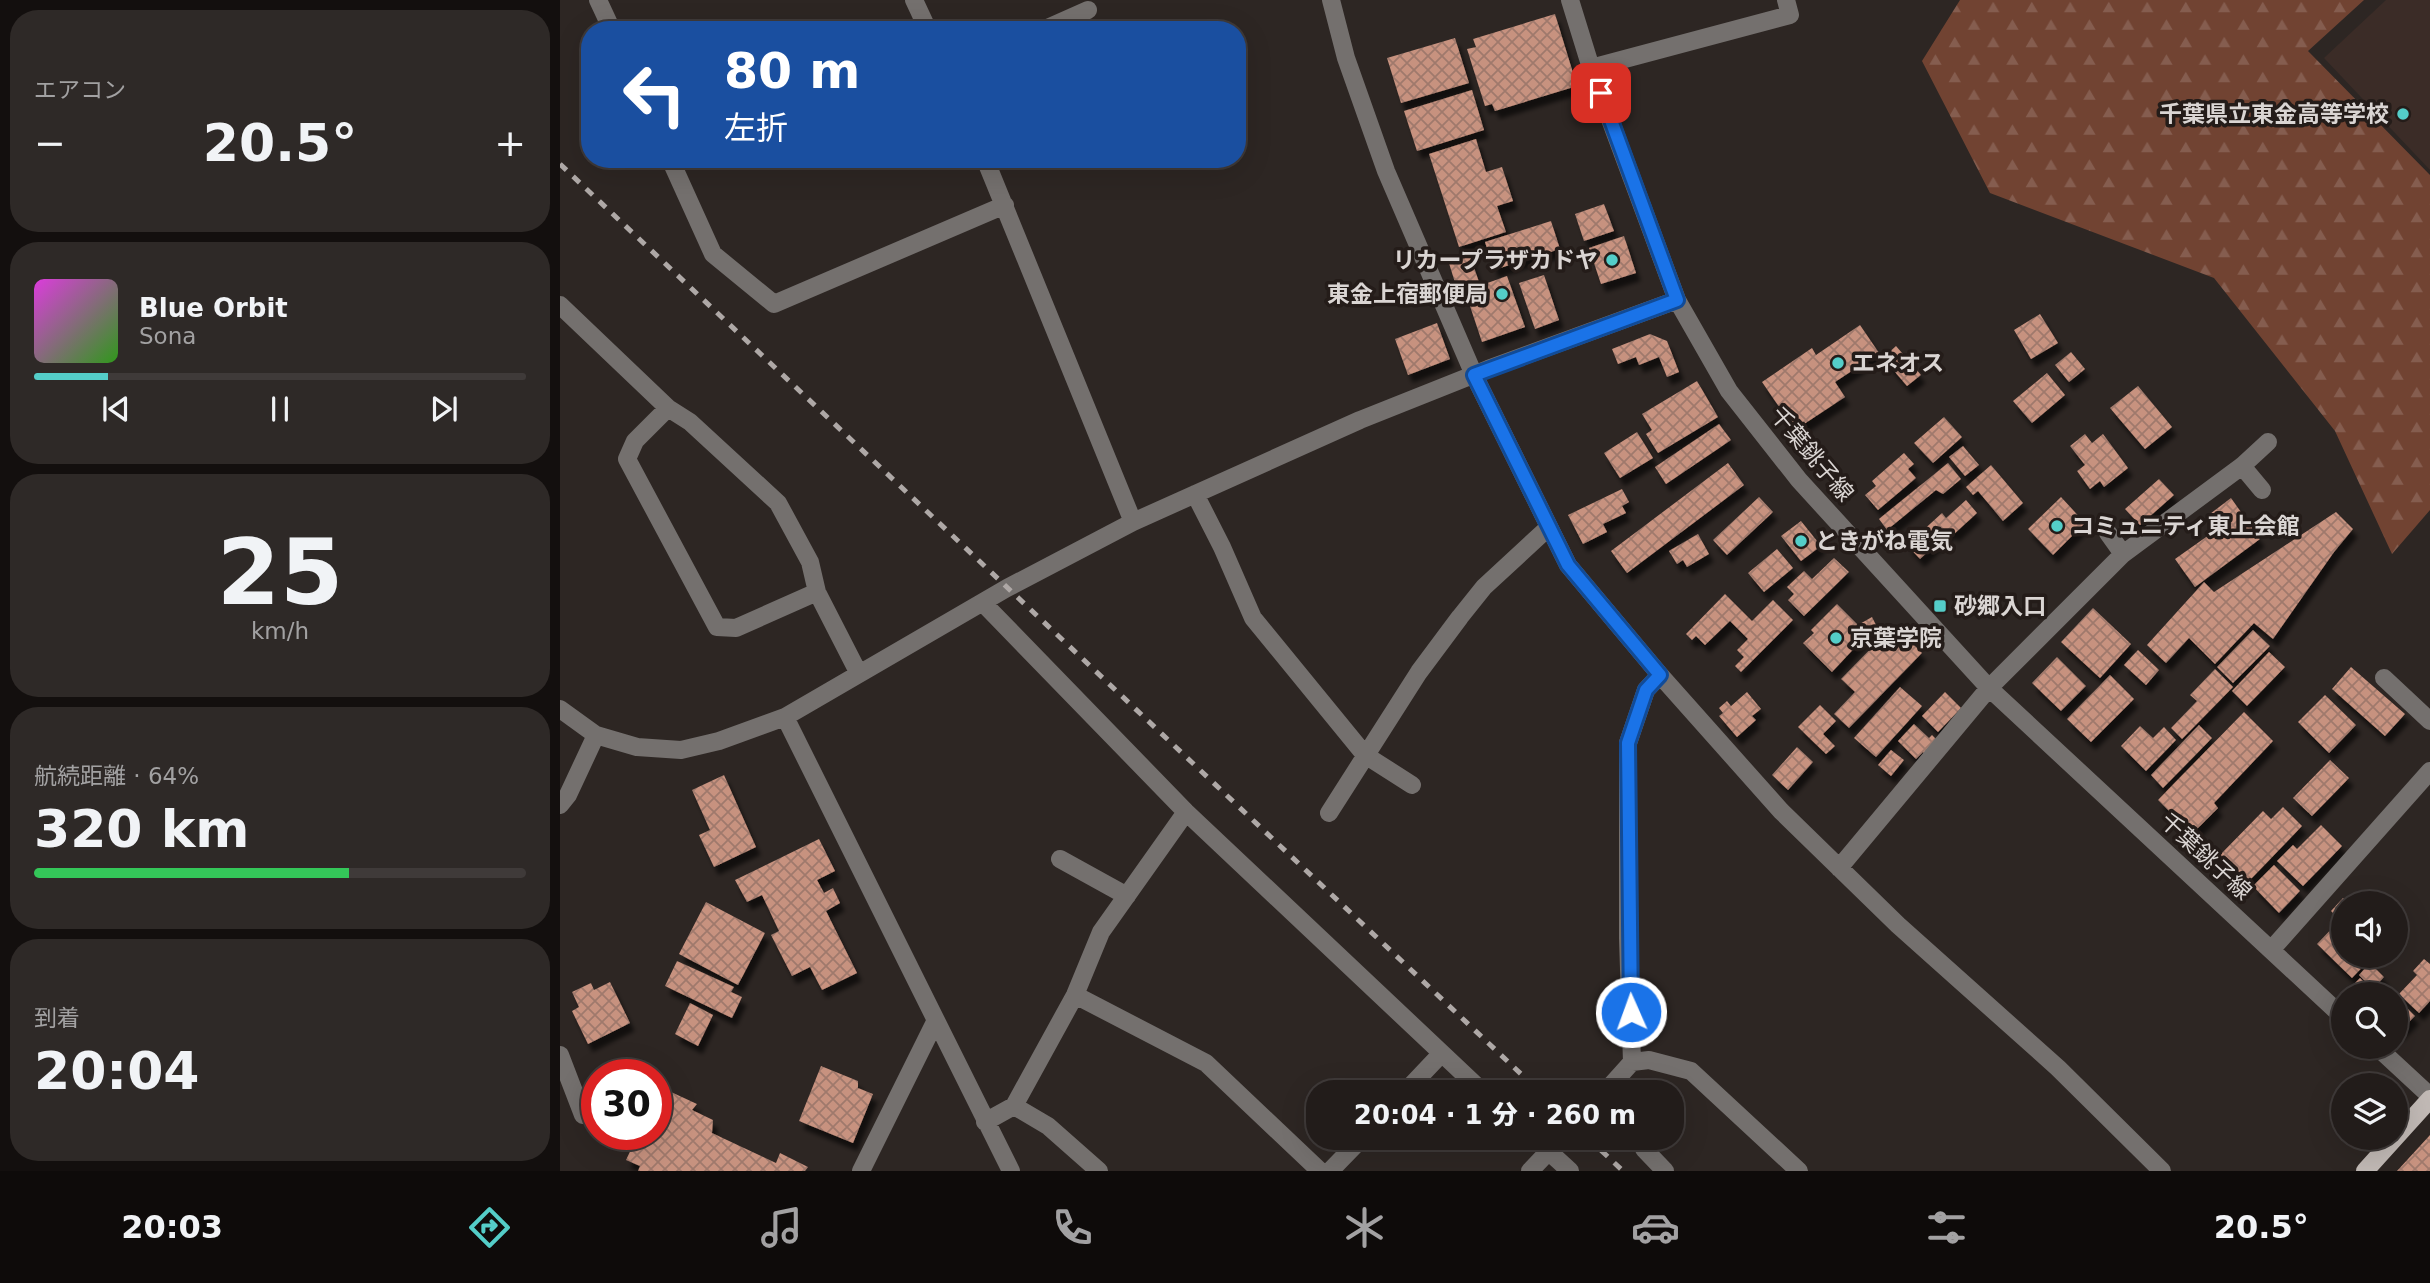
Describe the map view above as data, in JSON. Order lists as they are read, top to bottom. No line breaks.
{"streets":{"street":["千葉銚子線"]},"places":{"other":["千葉県立東金高等学校","リカープラザカドヤ","東金上宿郵便局","エネオス","コミュニティ東上会館","ときがね電気","京葉学院"],"transit":["砂郷入口"]},"page":{"tile":["エアコン",["25","km/h"],["航続距離 · 64%","320 km"],["到着","20:04"]],"turn":["80 m","左折"],"heat":["−","20.5°","+"],"song":["Blue Orbit","Sona"],"limit":"30","trip":"20:04 · 1 分 · 260 m","tabs":["20:03","20.5°"]}}
